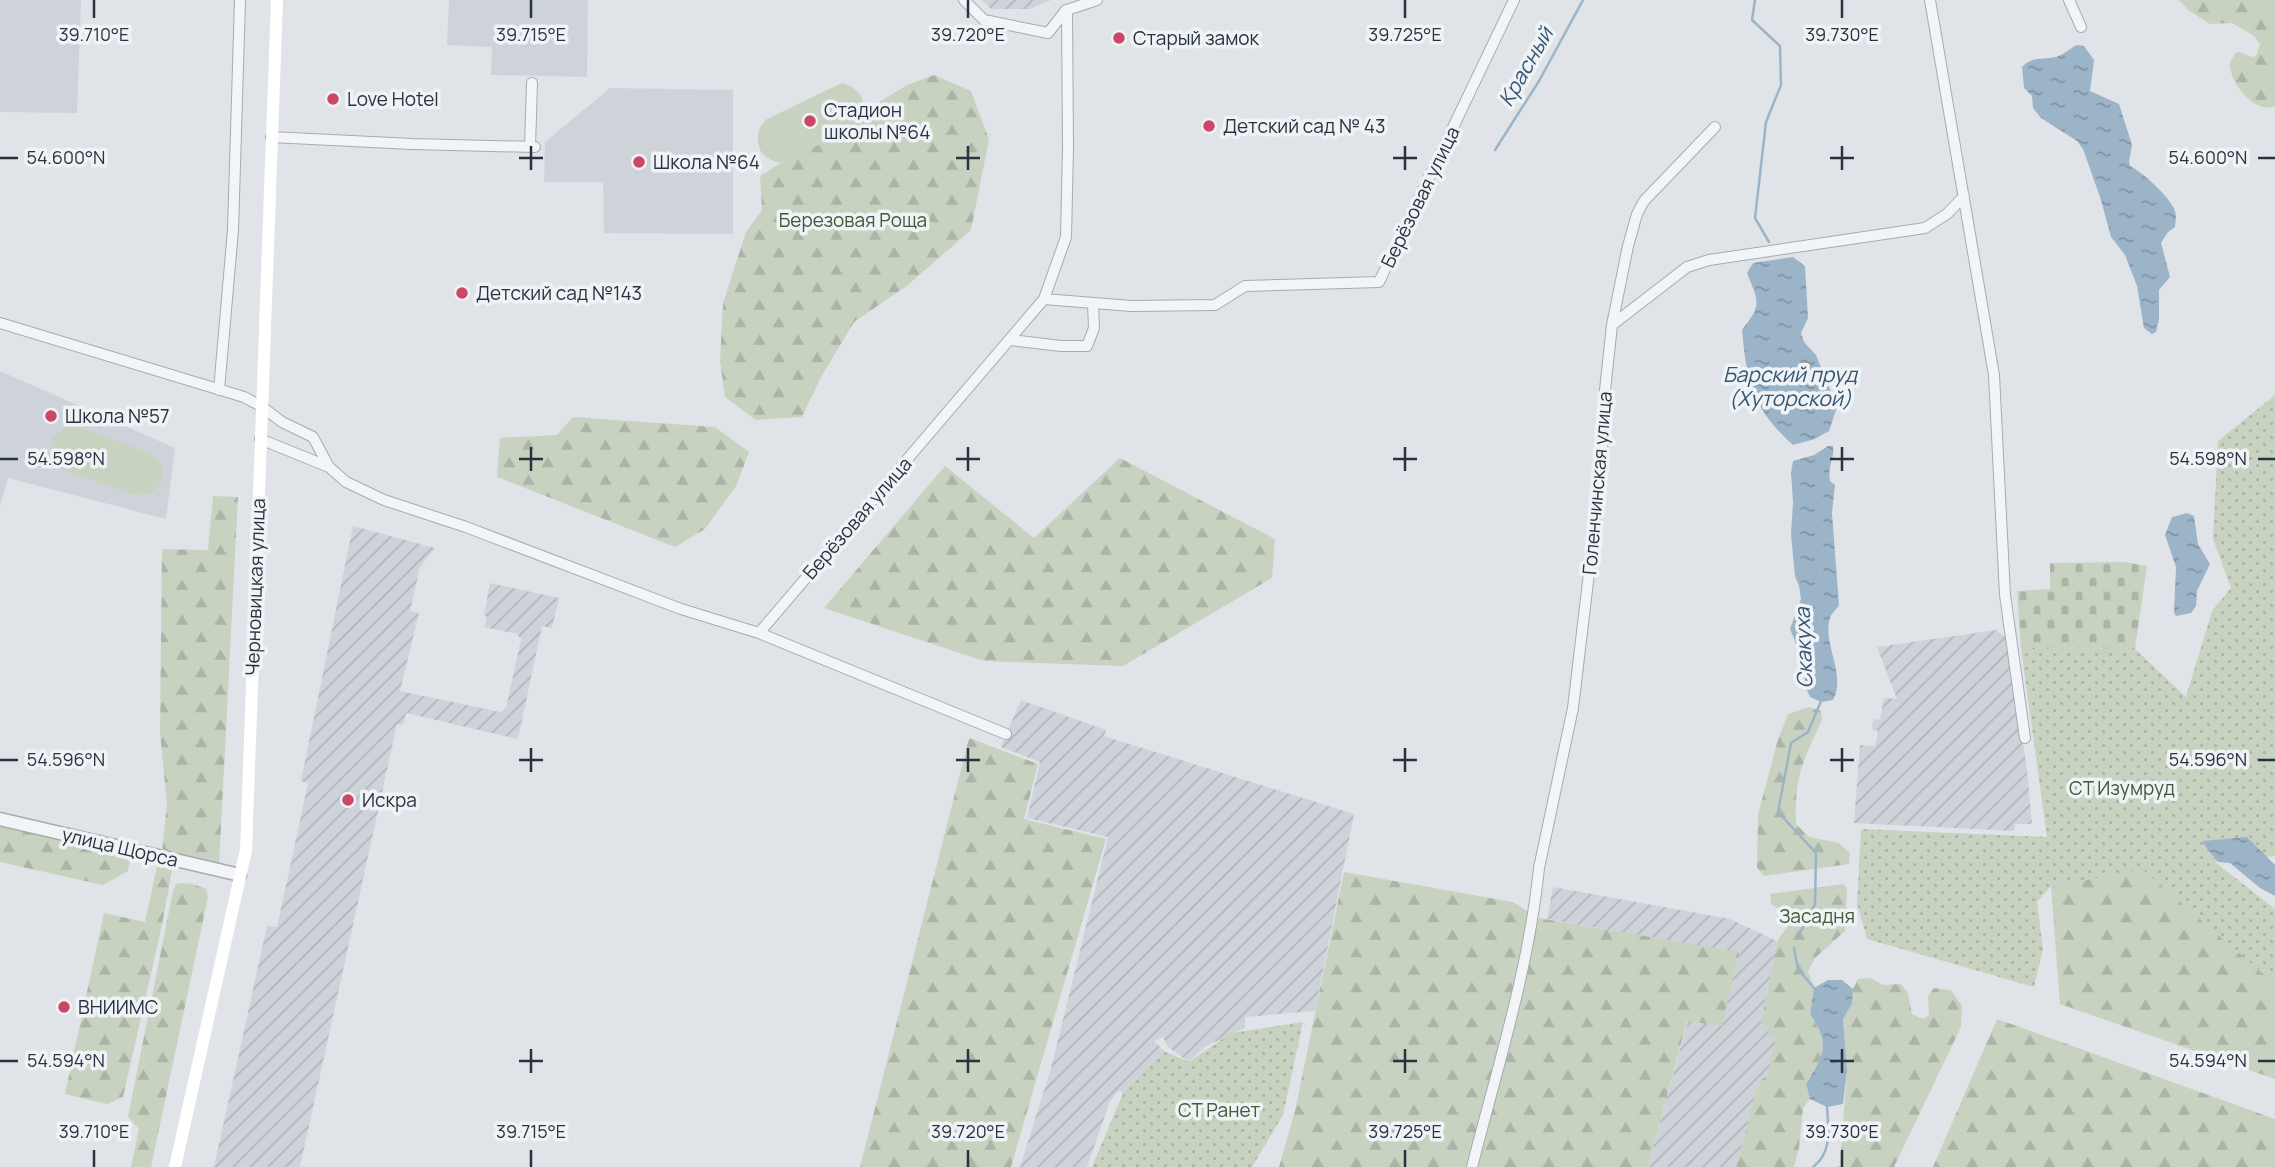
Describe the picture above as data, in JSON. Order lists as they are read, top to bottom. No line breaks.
{"streets":{"main road":["Черновицкая улица"],"street":["Берёзовая улица","Голенчинская улица","улица Щорса"]},"crossings":[["Черновицкая улица","улица Щорса"]],"water":["Красный","Барский пруд (Хуторской)","Скакуха"],"parks":["Березовая Роща","СТ Изумруд","Засадня","СТ Ранет"],"places":["Старый замок","Love Hotel","Стадион школы №64","Детский сад № 43","Школа №64","Детский сад №143","Школа №57","Искра","ВНИИМС"],"coordinates":["39.710°E","39.715°E","39.720°E","39.725°E","39.730°E","54.600°N","54.598°N","54.596°N","54.594°N"]}
